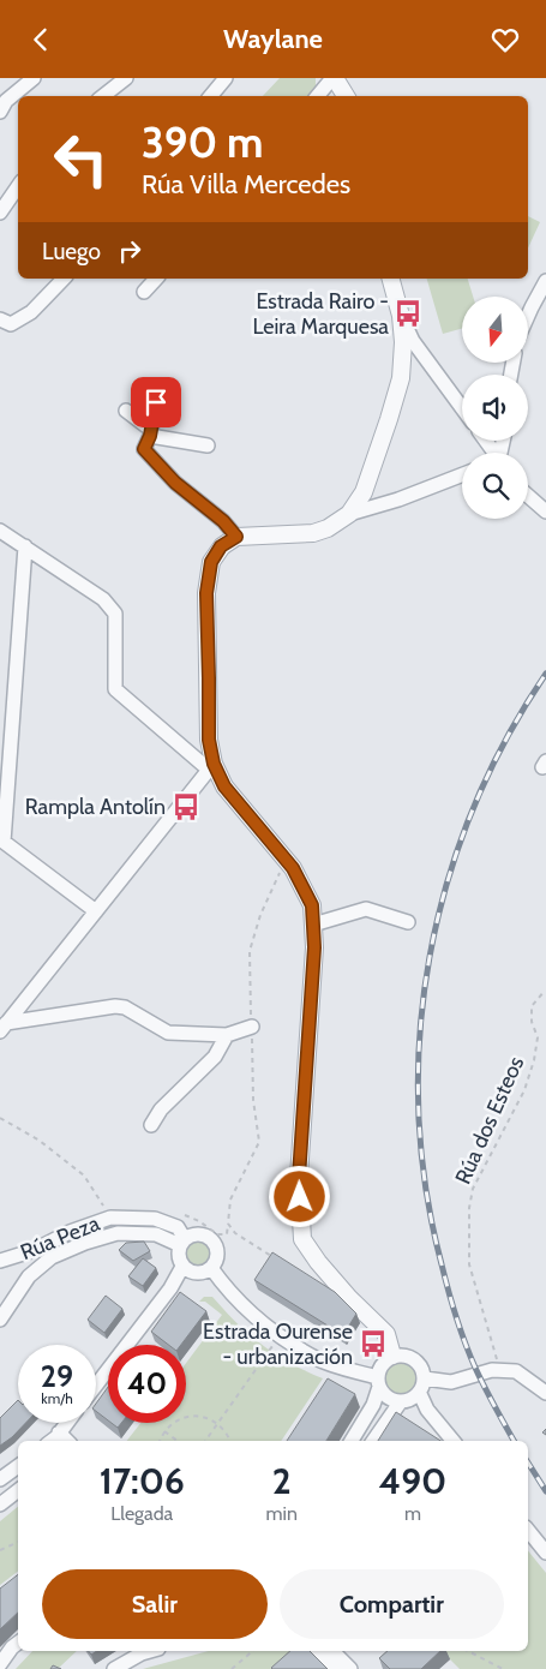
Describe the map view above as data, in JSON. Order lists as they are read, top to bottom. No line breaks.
{"streets":{"street":["Rúa Peza"],"path":["Rúa dos Esteos"]},"places":{"bus stop":["Estrada Rairo - Leira Marquesa","Rampla Antolín","Estrada Ourense - urbanización"]},"north":"bottom","page":{"header":"Waylane","turn":["390 m","Rúa Villa Mercedes"],"then":"Luego","speed":"29 km/h","limit":"40","eta":["17:06","Llegada","2","min","490","m"],"buttons":["Salir","Compartir"]}}
